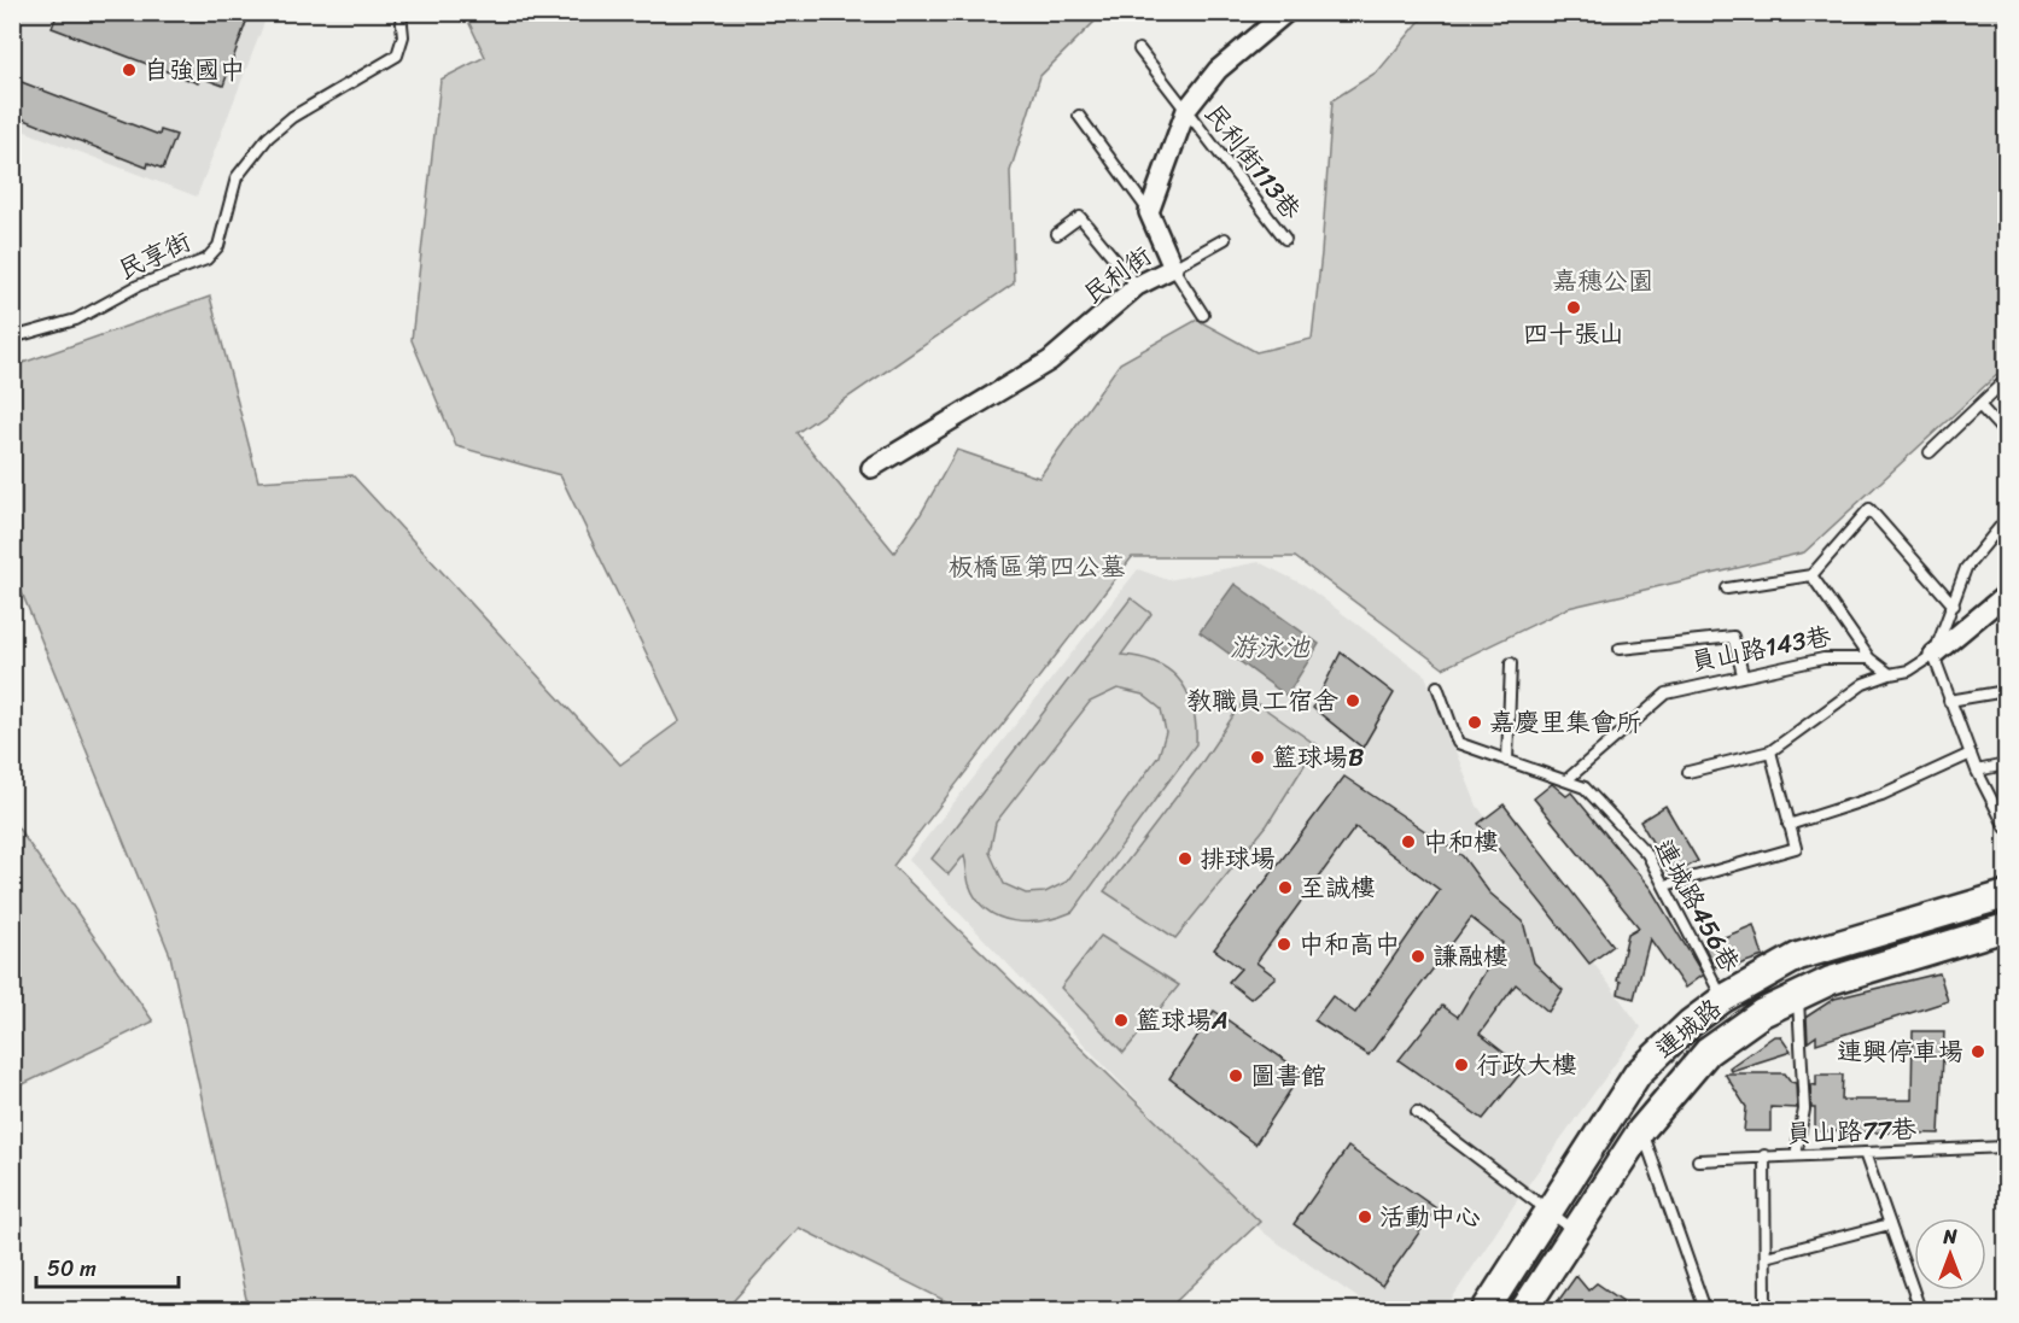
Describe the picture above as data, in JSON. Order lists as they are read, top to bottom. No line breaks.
{"streets":{"main road":["連城路"],"street":["民利街"],"lane":["民利街113巷","民享街","員山路143巷","連城路456巷","員山路77巷"]},"crossings":[["民利街113巷","民利街"],["員山路143巷","連城路456巷"],["連城路456巷","連城路"]],"water":["游泳池"],"parks":["嘉穗公園","板橋區第四公墓"],"places":["自強國中","四十張山","教職員工宿舍","嘉慶里集會所","籃球場B","中和樓","排球場","至誠樓","中和高中","謙融樓","籃球場A","連興停車場","行政大樓","圖書館","活動中心"],"scale_bar":"50 m","north":"top"}
